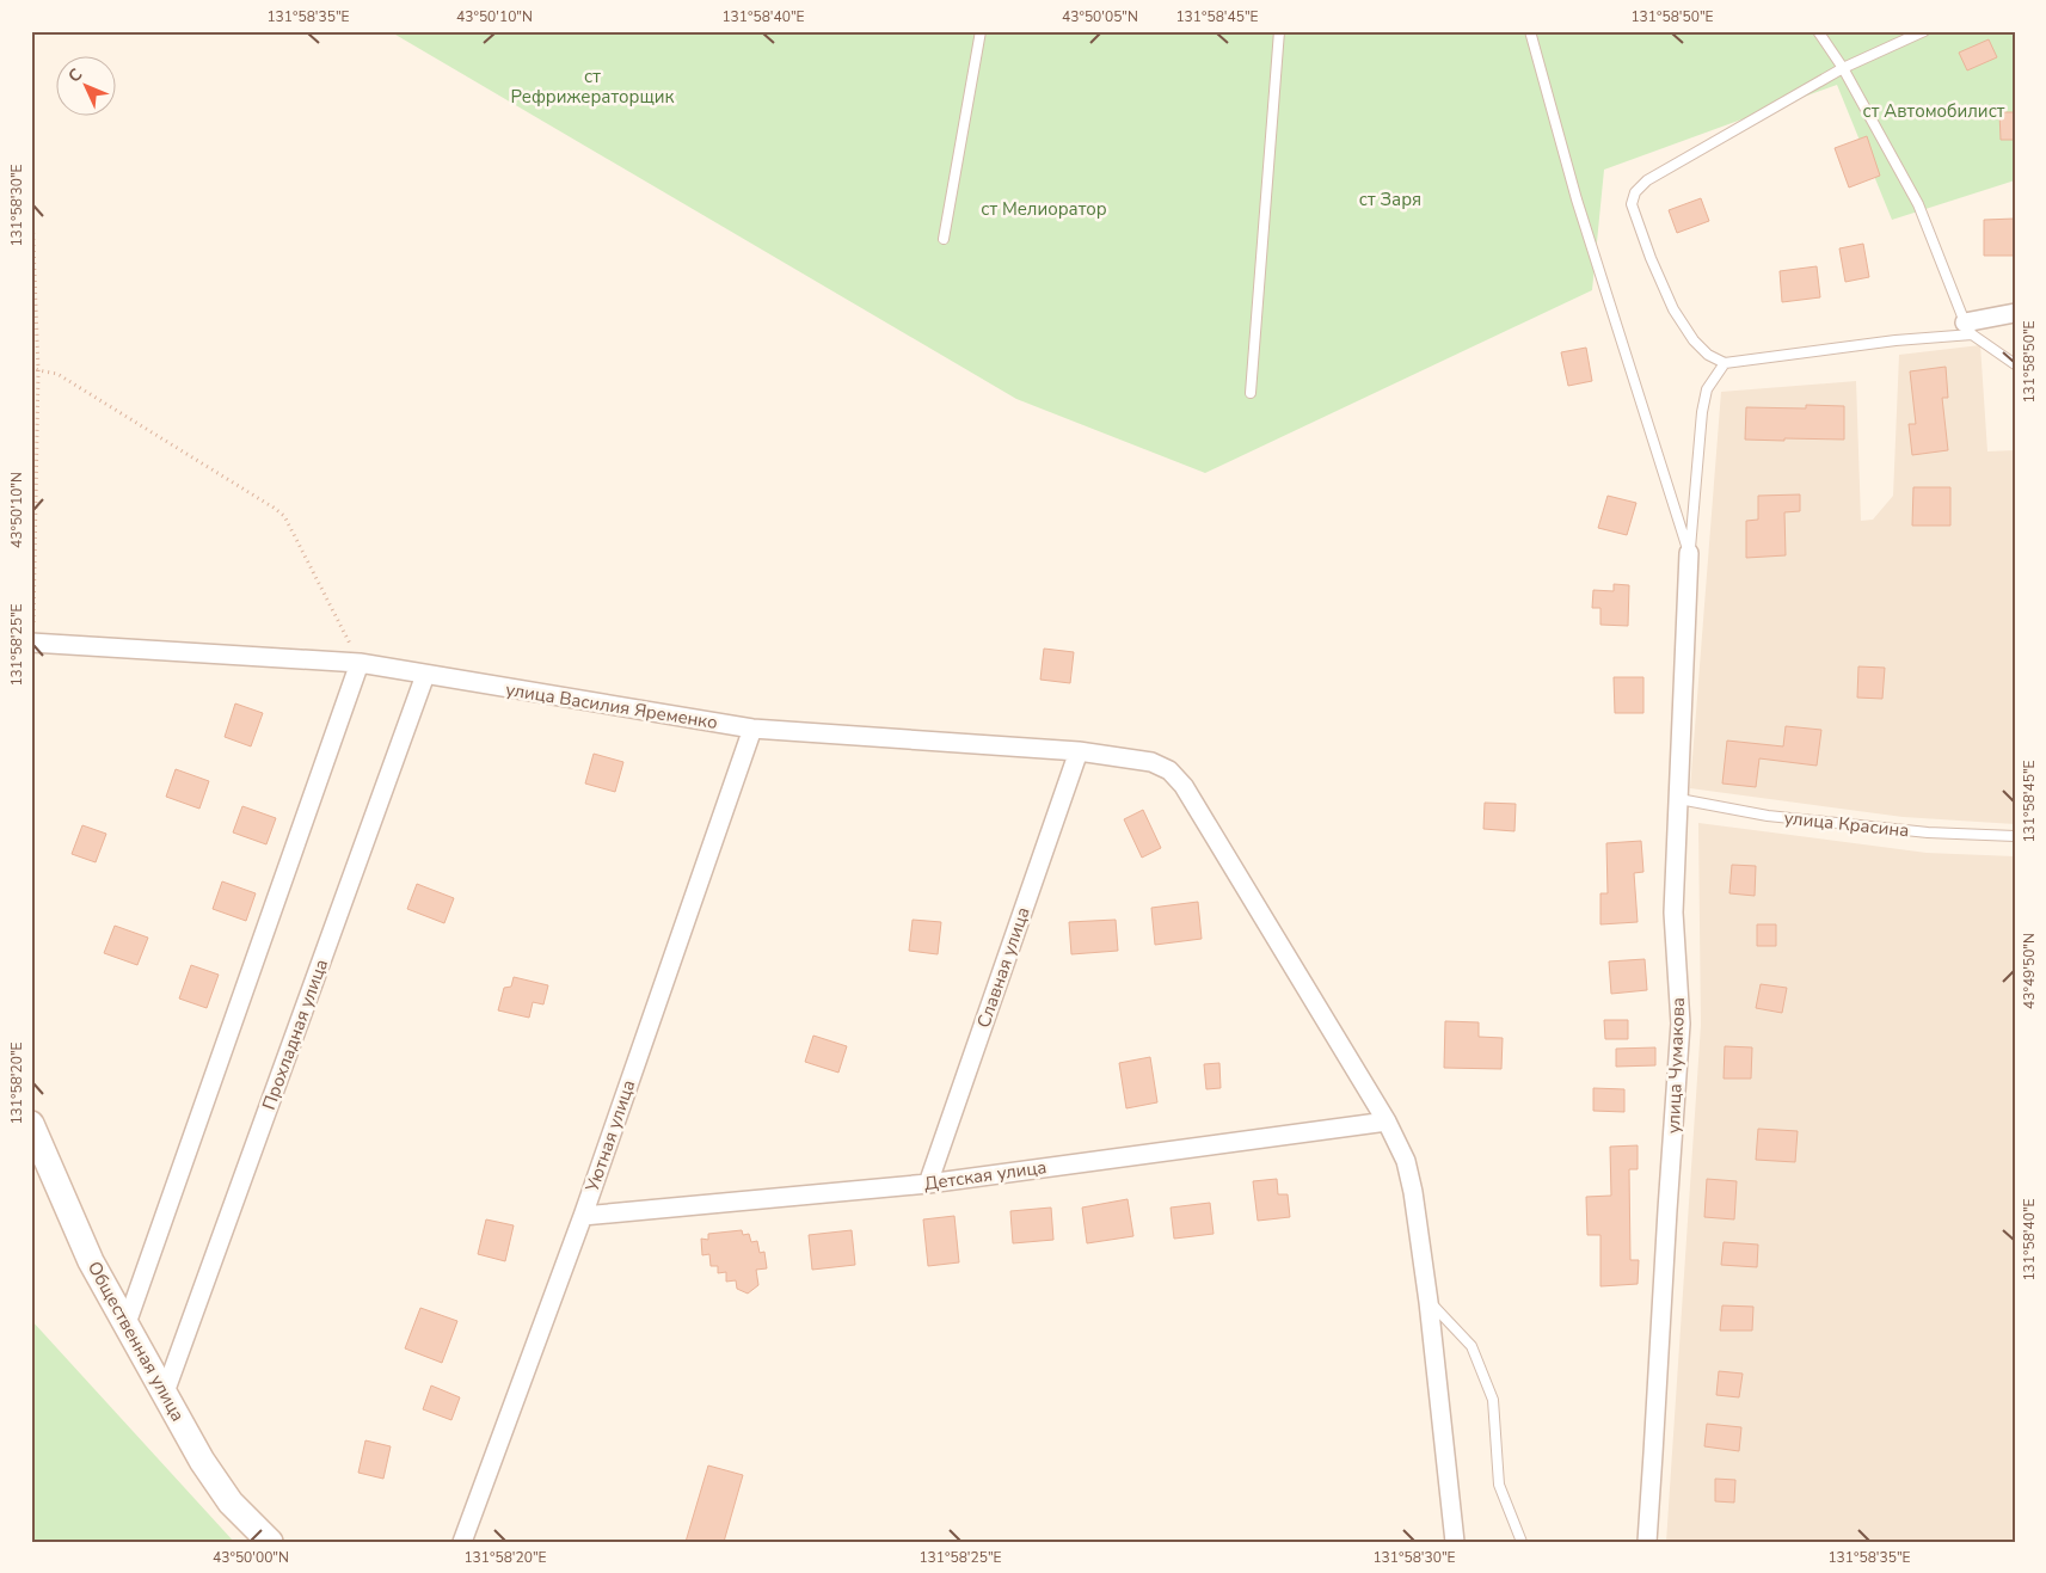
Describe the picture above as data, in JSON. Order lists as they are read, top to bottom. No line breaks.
{"streets":{"main road":["Общественная улица"],"street":["улица Василия Яременко","Славная улица","Прохладная улица","улица Чумакова","Уютная улица","Детская улица"],"lane":["улица Красина"]},"crossings":[["улица Василия Яременко","Славная улица"],["улица Василия Яременко","Прохладная улица"],["улица Василия Яременко","Уютная улица"],["улица Василия Яременко","Детская улица"],["улица Красина","улица Чумакова"],["Славная улица","Детская улица"],["Прохладная улица","Общественная улица"],["Уютная улица","Детская улица"]],"parks":["ст Рефрижераторщик","ст Автомобилист","ст Заря","ст Мелиоратор"],"north":"top left","coordinates":["131°58'35\"E","43°50'10\"N","131°58'40\"E","43°50'05\"N","131°58'45\"E","131°58'50\"E","131°58'30\"E","131°58'25\"E","43°49'50\"N","131°58'20\"E","43°50'00\"N"]}
